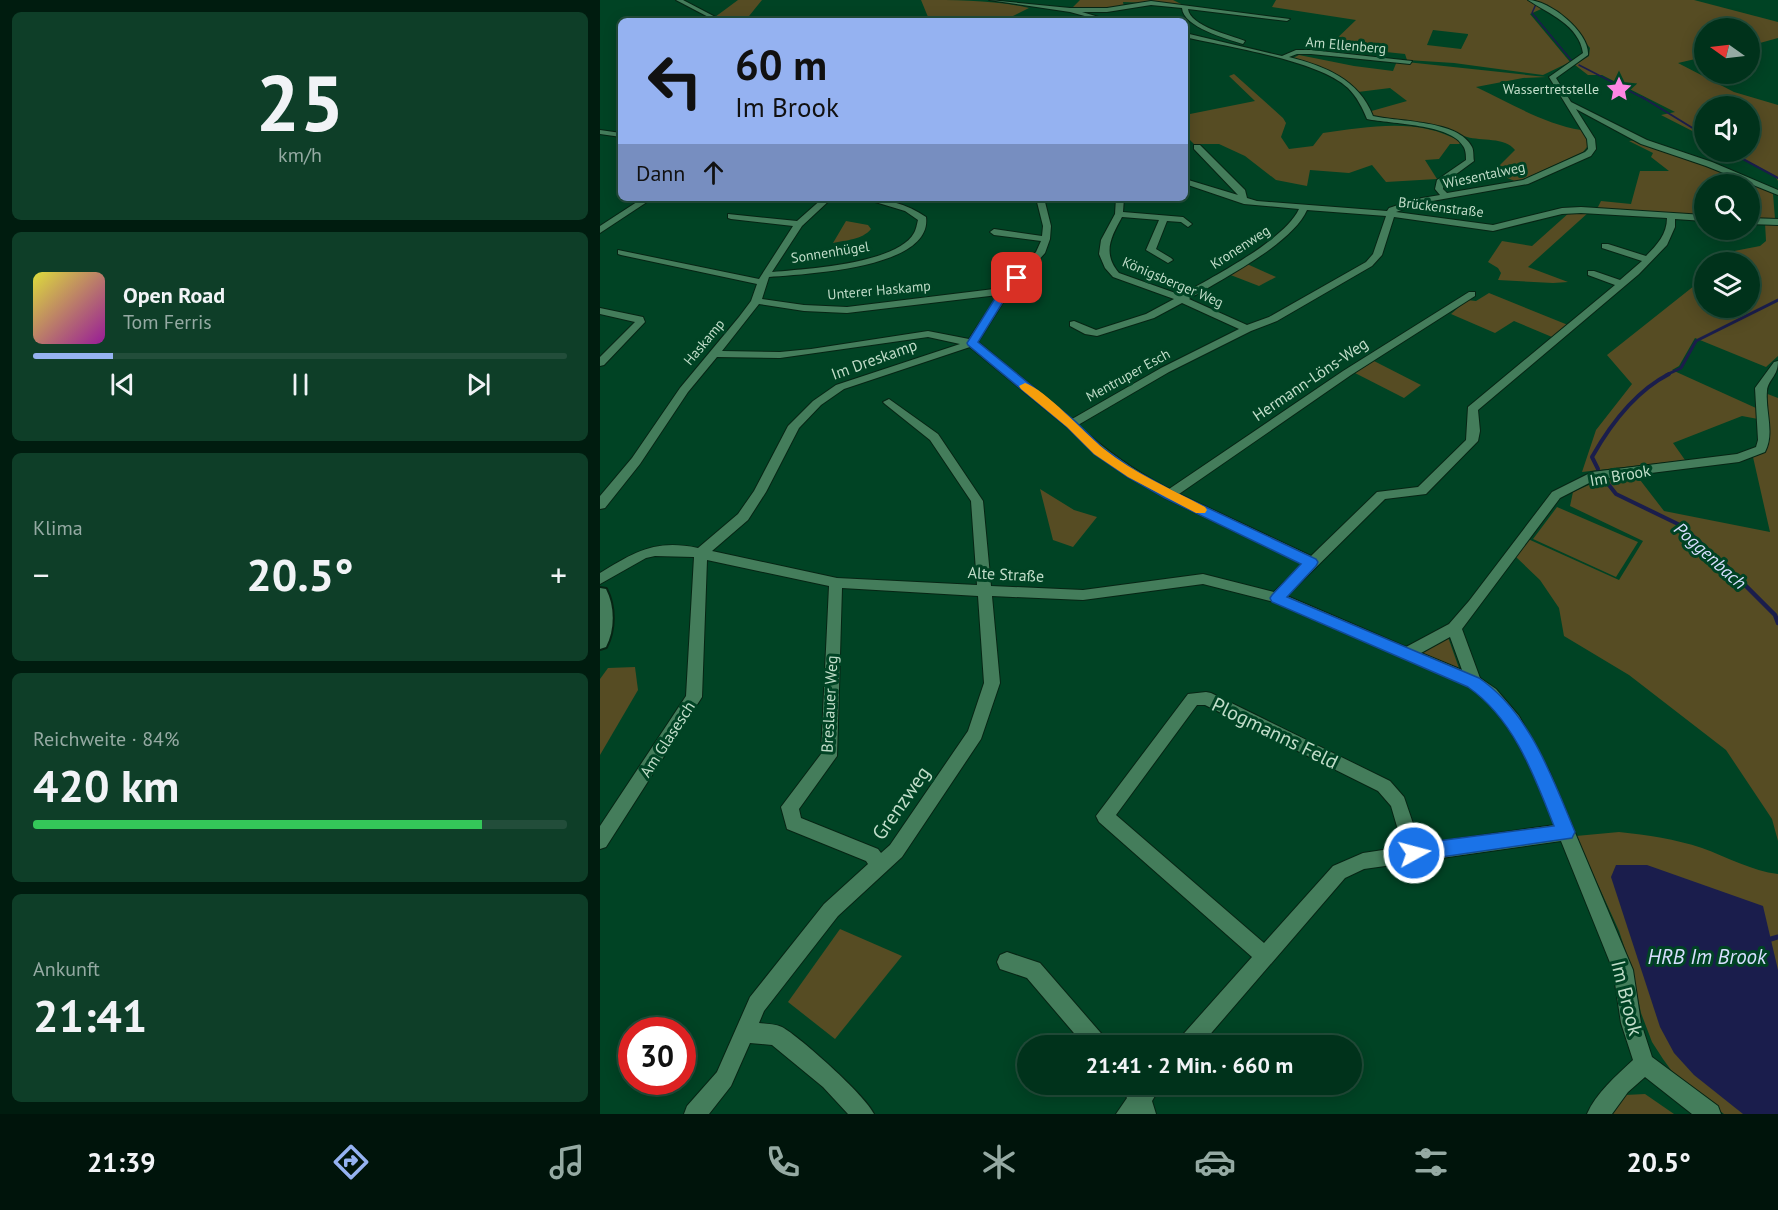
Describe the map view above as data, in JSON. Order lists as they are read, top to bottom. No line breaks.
{"streets":{"street":["Am Ellenberg","Wiesentalweg","Brückenstraße","Kronenweg","Sonnenhügel","Königsberger Weg","Unterer Haskamp","Haskamp","Im Dreskamp","Mentruper Esch","Hermann-Löns-Weg","Im Brook","Alte Straße","Breslauer Weg","Plogmanns Feld","Am Glasesch","Grenzweg"]},"crossings":[["Am Ellenberg","Wiesentalweg"],["Wiesentalweg","Brückenstraße"],["Wiesentalweg","Mentruper Esch"],["Brückenstraße","Kronenweg"],["Brückenstraße","Mentruper Esch"],["Kronenweg","Königsberger Weg"],["Sonnenhügel","Haskamp"],["Königsberger Weg","Mentruper Esch"],["Unterer Haskamp","Haskamp"],["Im Dreskamp","Alte Straße"],["Im Dreskamp","Am Glasesch"],["Im Brook","Alte Straße"],["Alte Straße","Breslauer Weg"],["Alte Straße","Am Glasesch"],["Alte Straße","Grenzweg"],["Breslauer Weg","Grenzweg"]],"water":["Poggenbach","HRB Im Brook"],"places":{"place":["Wassertretstelle"]},"north":"left","page":{"tile":[["25","km/h"],"Klima",["Reichweite · 84%","420 km"],["Ankunft","21:41"]],"turn":["60 m","Im Brook"],"then":"Dann","song":["Open Road","Tom Ferris"],"heat":["−","20.5°","+"],"limit":"30","trip":"21:41 · 2 Min. · 660 m","tabs":["21:39","20.5°"]}}
